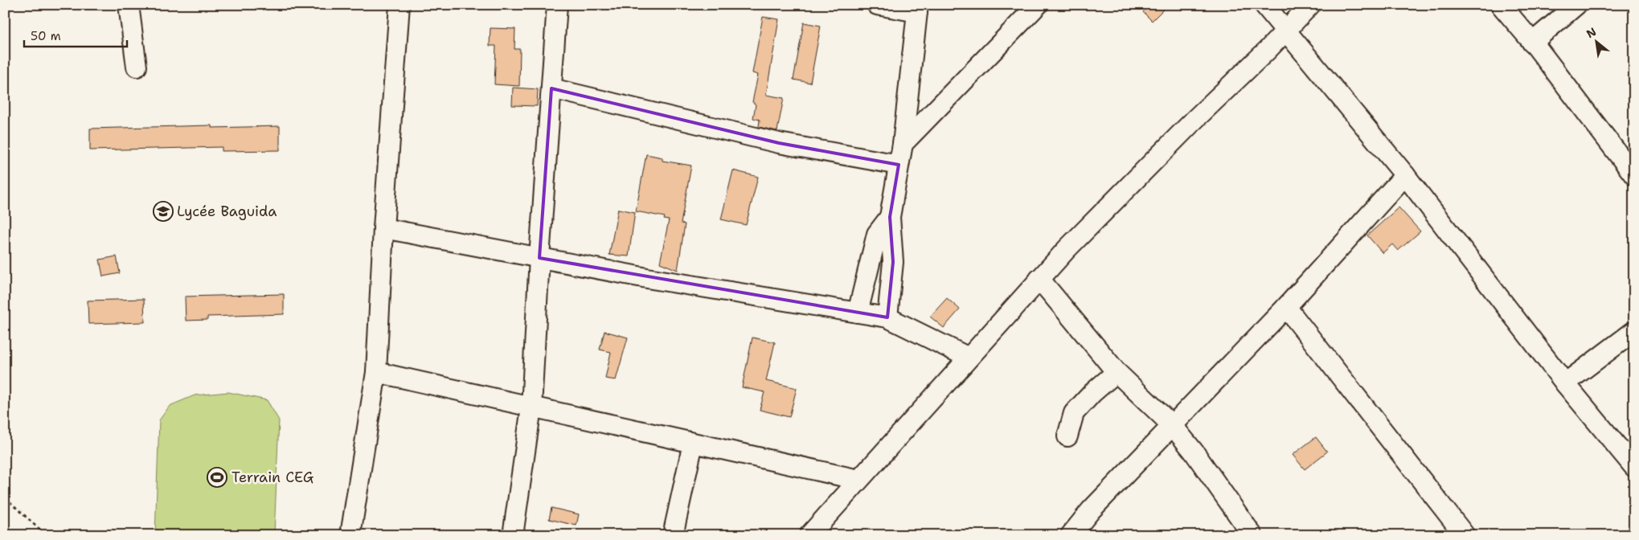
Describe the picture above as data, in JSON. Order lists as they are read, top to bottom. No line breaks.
{"places":{"school or university":["Lycée Baguida"],"sports":["Terrain CEG"]},"scale_bar":"50 m","north":"top left"}
